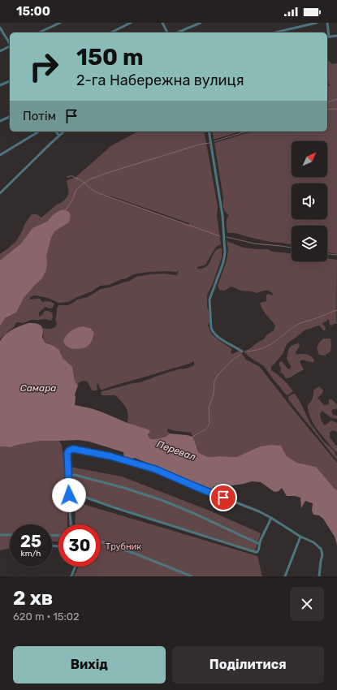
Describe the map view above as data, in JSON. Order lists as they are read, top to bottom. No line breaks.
{"water":["Самара","Перевал"],"parks":["Трубник"],"north":"top right","page":{"status":"15:00","turn":["150 m","2-га Набережна вулиця"],"then":"Потім","speed":"25 km/h","limit":"30","heading":["2 хв","620 m · 15:02"],"buttons":["Вихід","Поділитися"]}}
